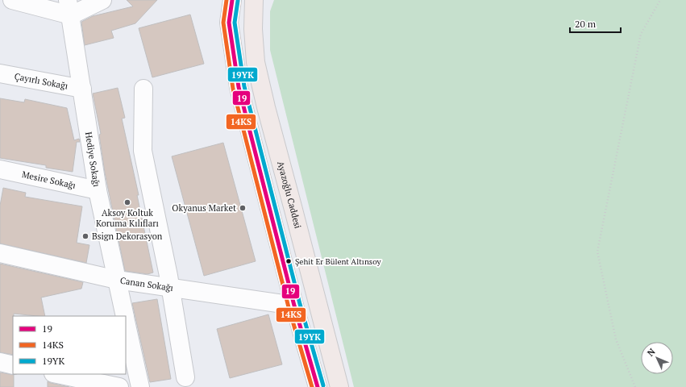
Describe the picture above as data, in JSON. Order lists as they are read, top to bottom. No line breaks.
{"streets":{"main road":["Ayazoğlu Caddesi"],"street":["Çayırlı Sokağı","Hediye Sokağı","Mesire Sokağı","Canan Sokağı"]},"crossings":[["Çayırlı Sokağı","Hediye Sokağı"],["Hediye Sokağı","Mesire Sokağı"],["Hediye Sokağı","Canan Sokağı"]],"places":["Aksoy Koltuk Koruma Kılıfları","Okyanus Market","Bsign Dekorasyon","Şehit Er Bülent Altınsoy"],"lines":["transit line 19","transit line 14KS","transit line 19YK"],"legend":["19","14KS","19YK"],"scale_bar":"20 m","north":"top left"}
